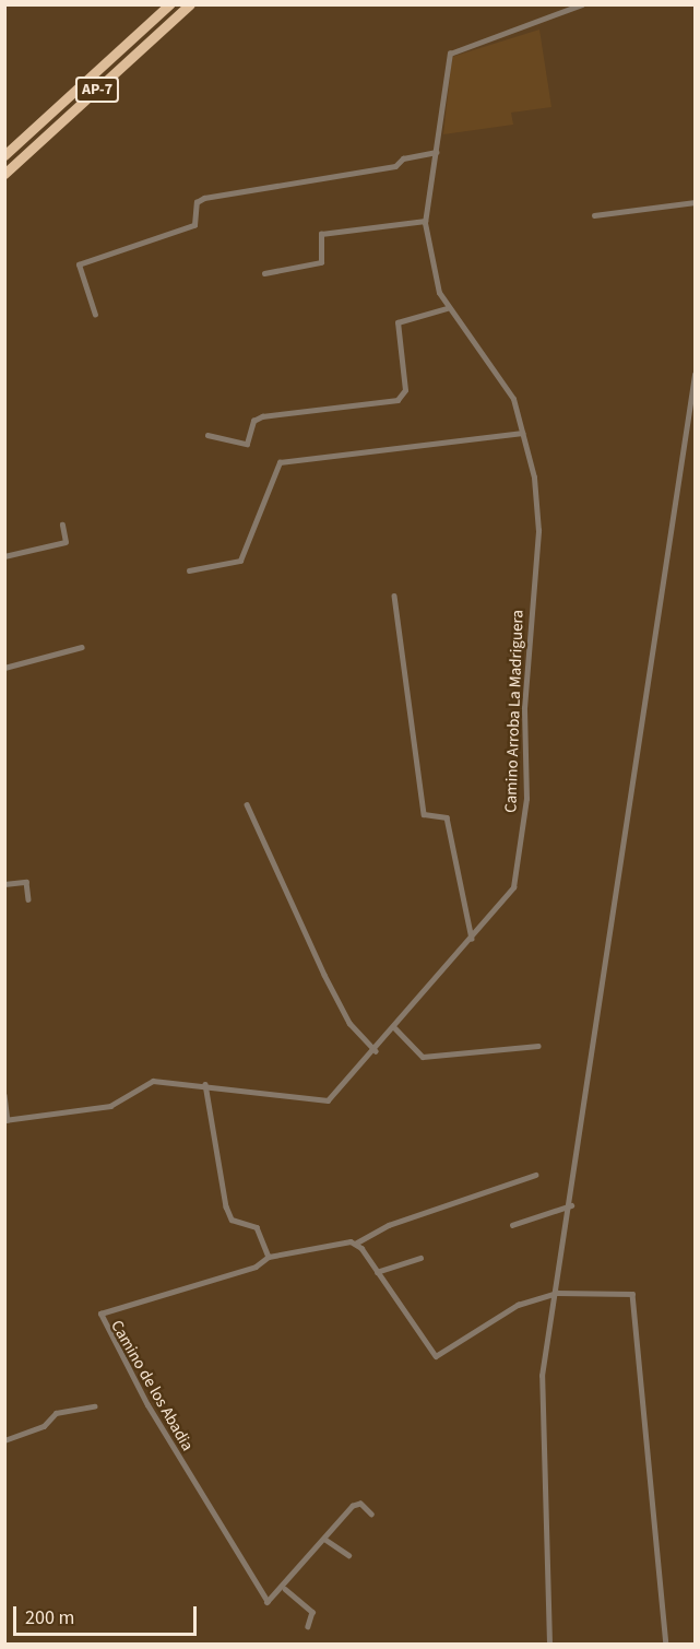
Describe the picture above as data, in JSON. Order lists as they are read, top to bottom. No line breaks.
{"streets":{"highway":["AP-7"],"street":["Camino Arroba La Madriguera","Camino de los Abadia"]},"scale_bar":"200 m"}
